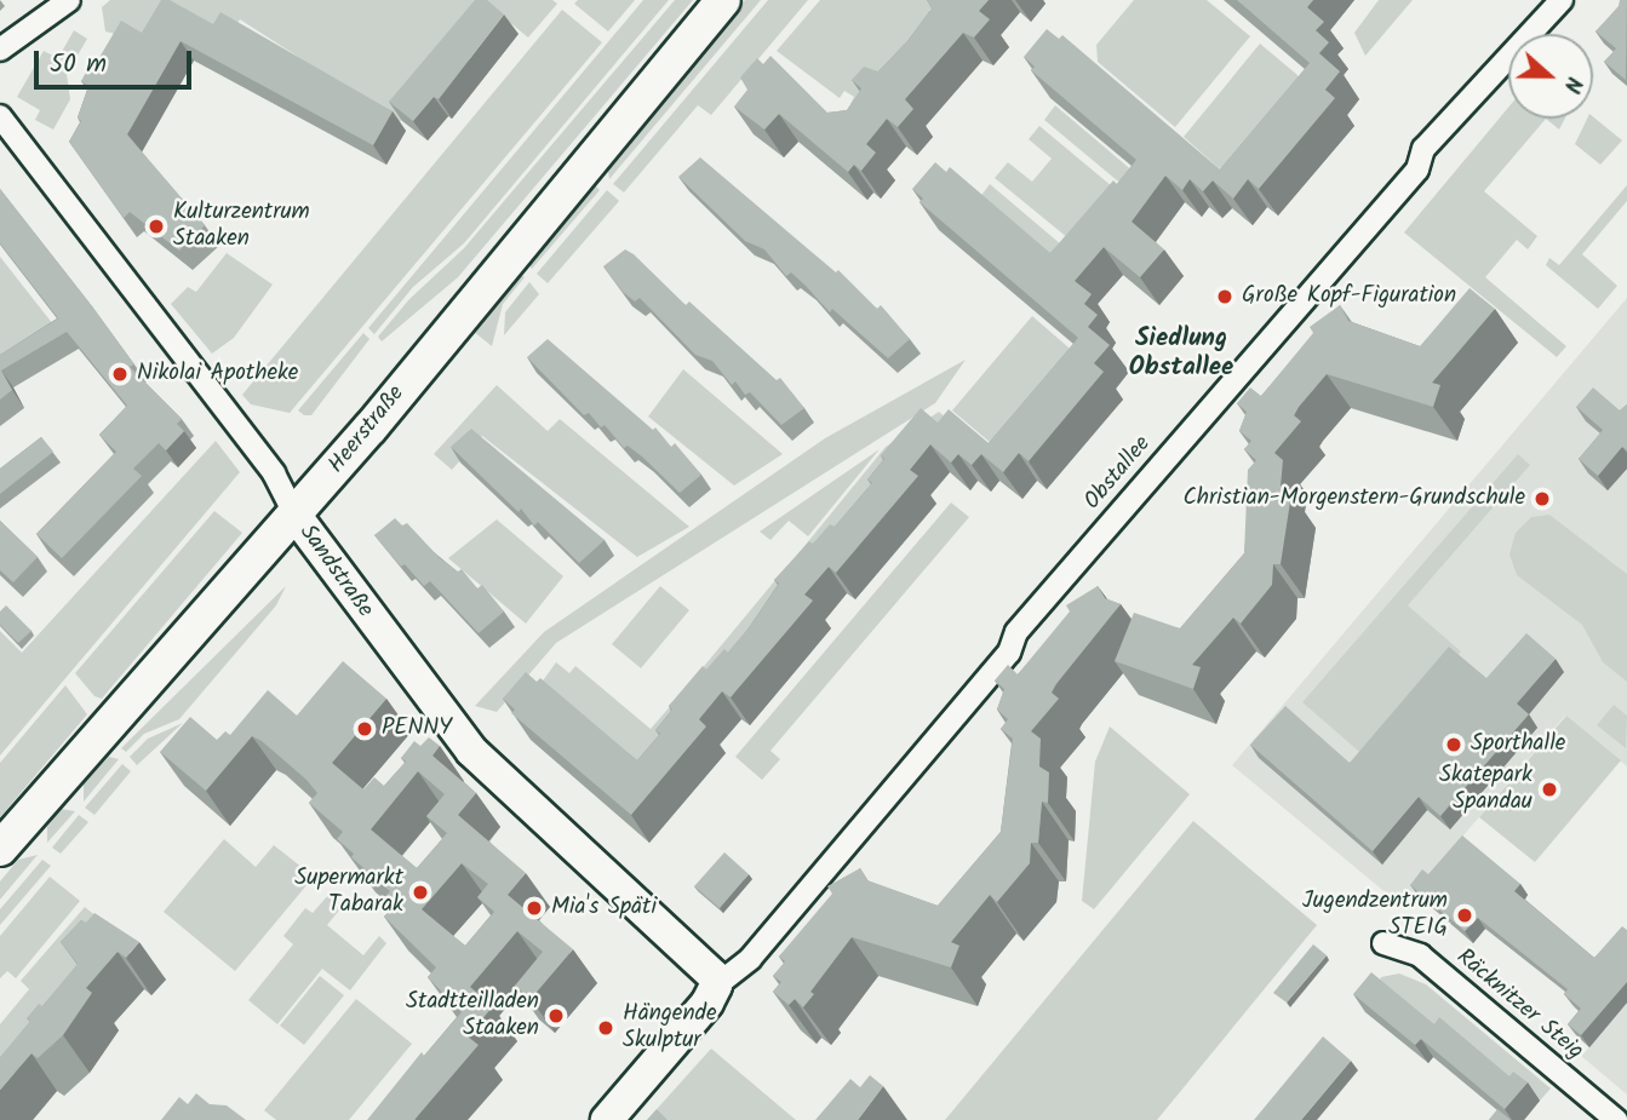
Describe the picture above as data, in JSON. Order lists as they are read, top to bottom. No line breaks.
{"streets":{"main road":["Heerstraße"],"street":["Obstallee","Sandstraße","Räcknitzer Steig"]},"crossings":[["Heerstraße","Sandstraße"],["Obstallee","Sandstraße"]],"districts":["Siedlung Obstallee"],"places":["Kulturzentrum Staaken","Große Kopf-Figuration","Nikolai Apotheke","Christian-Morgenstern-Grundschule","PENNY","Sporthalle","Skatepark Spandau","Supermarkt Tabarak","Mia's Späti","Jugendzentrum STEIG","Stadtteilladen Staaken","Hängende Skulptur"],"scale_bar":"50 m","north":"right"}
